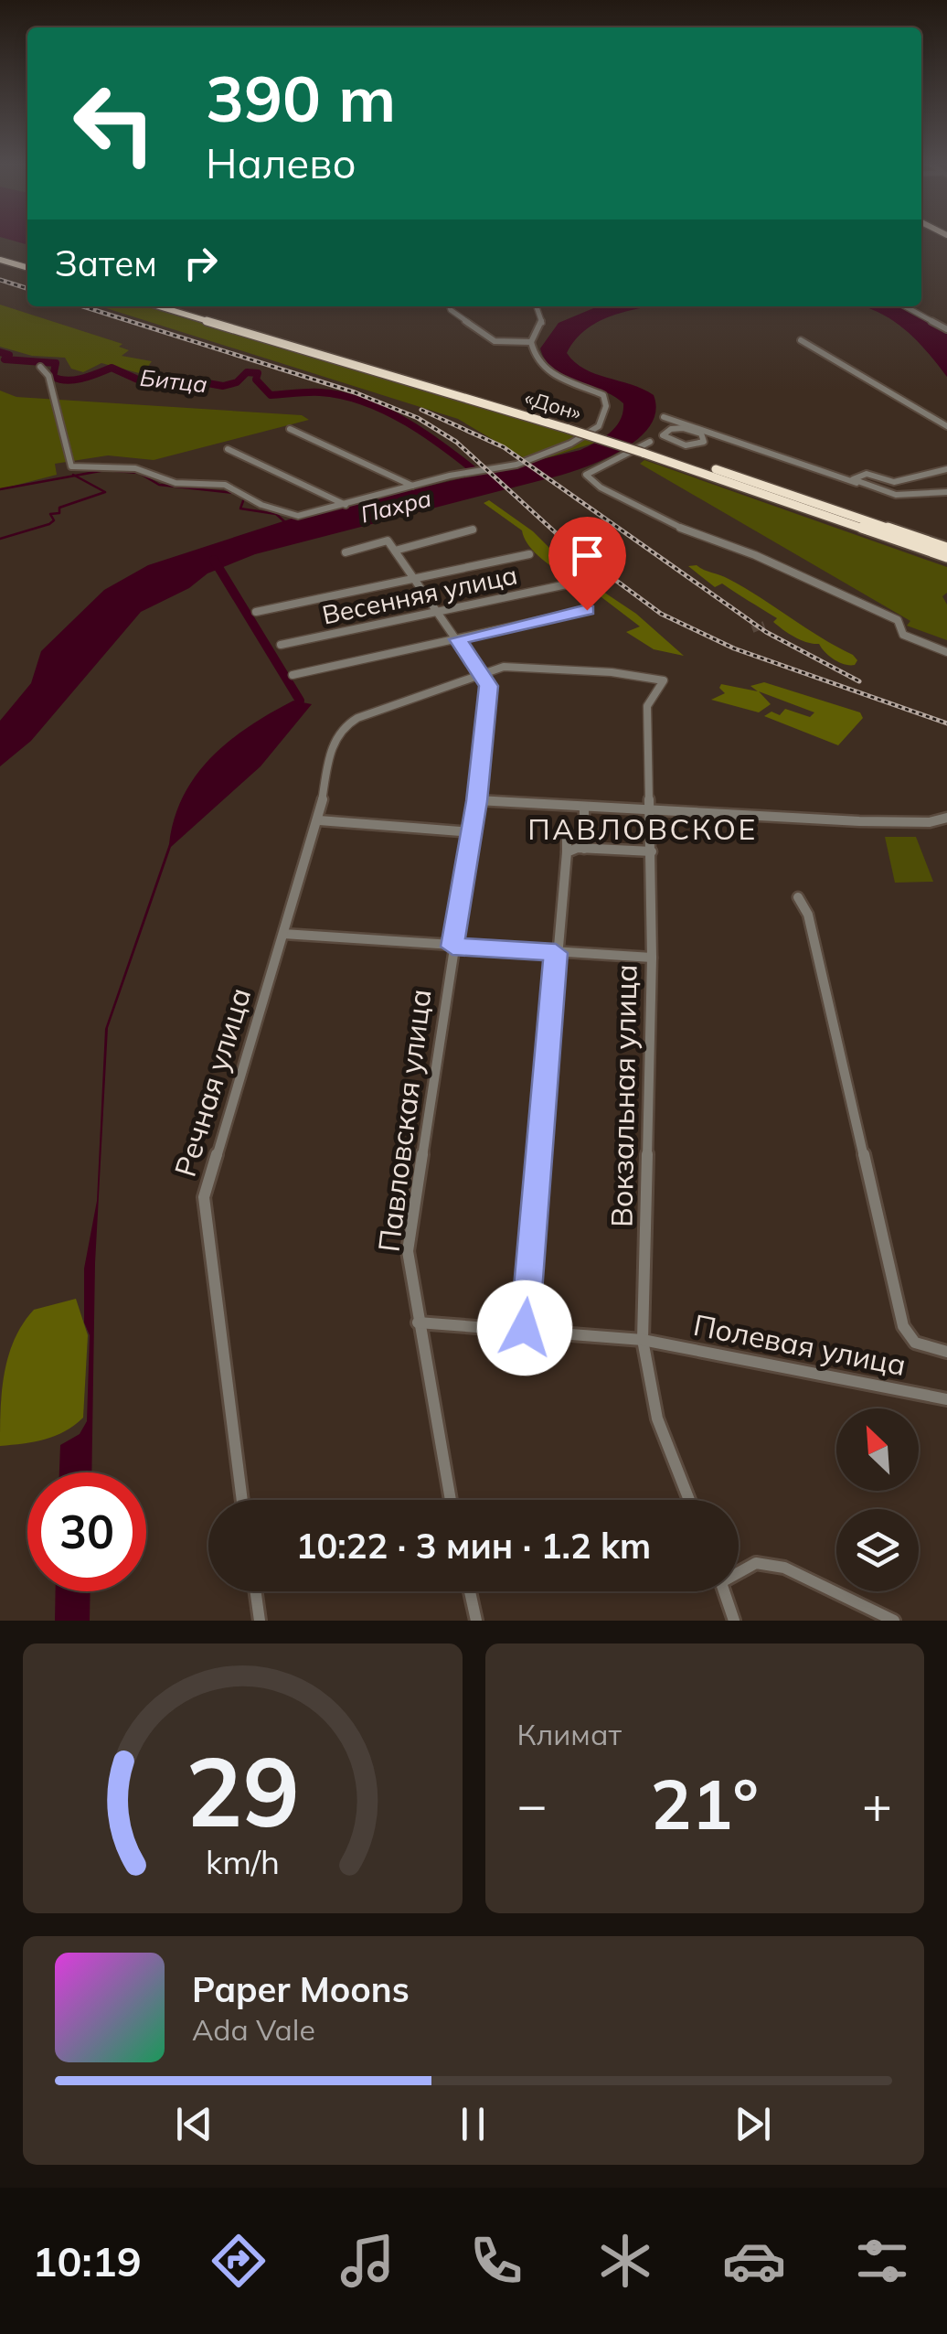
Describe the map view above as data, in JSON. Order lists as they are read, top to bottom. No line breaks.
{"streets":{"highway":["«Дон»"],"street":["Весенняя улица","Речная улица","Вокзальная улица","Павловская улица","Полевая улица"]},"crossings":[["Речная улица","Вокзальная улица"],["Речная улица","Павловская улица"],["Вокзальная улица","Павловская улица"],["Вокзальная улица","Полевая улица"],["Павловская улица","Полевая улица"]],"districts":["ПАВЛОВСКОЕ"],"water":["Битца","Пахра"],"north":"top left","page":{"turn":["390 m","Налево"],"then":"Затем","limit":"30","trip":"10:22 · 3 мин · 1.2 km","tile":"Климат","heat":["−","21°","+"],"song":["Paper Moons","Ada Vale"],"tabs":"10:19","gauge":["29","km/h"]}}
